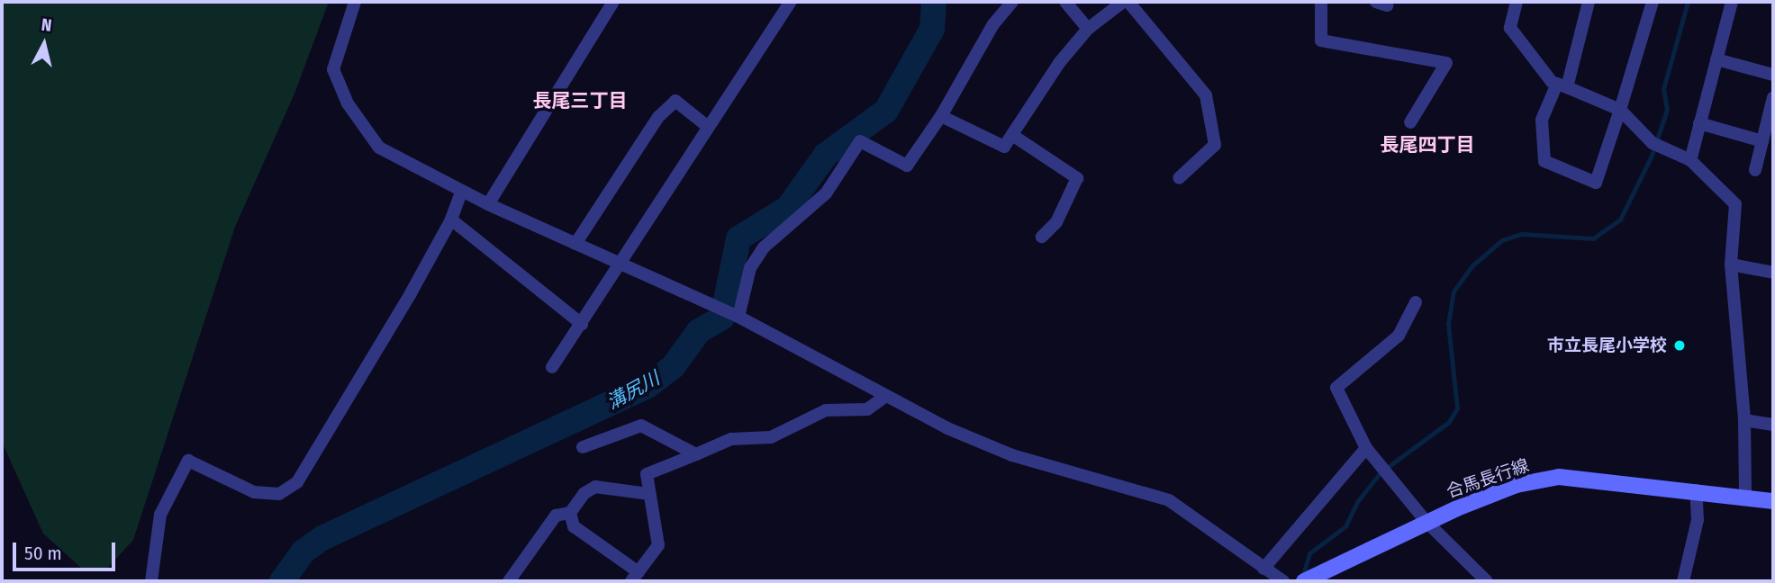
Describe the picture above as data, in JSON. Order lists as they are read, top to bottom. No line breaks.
{"streets":{"main road":["合馬長行線"]},"districts":["長尾三丁目","長尾四丁目"],"water":["溝尻川"],"places":["市立長尾小学校"],"scale_bar":"50 m","north":"top"}
